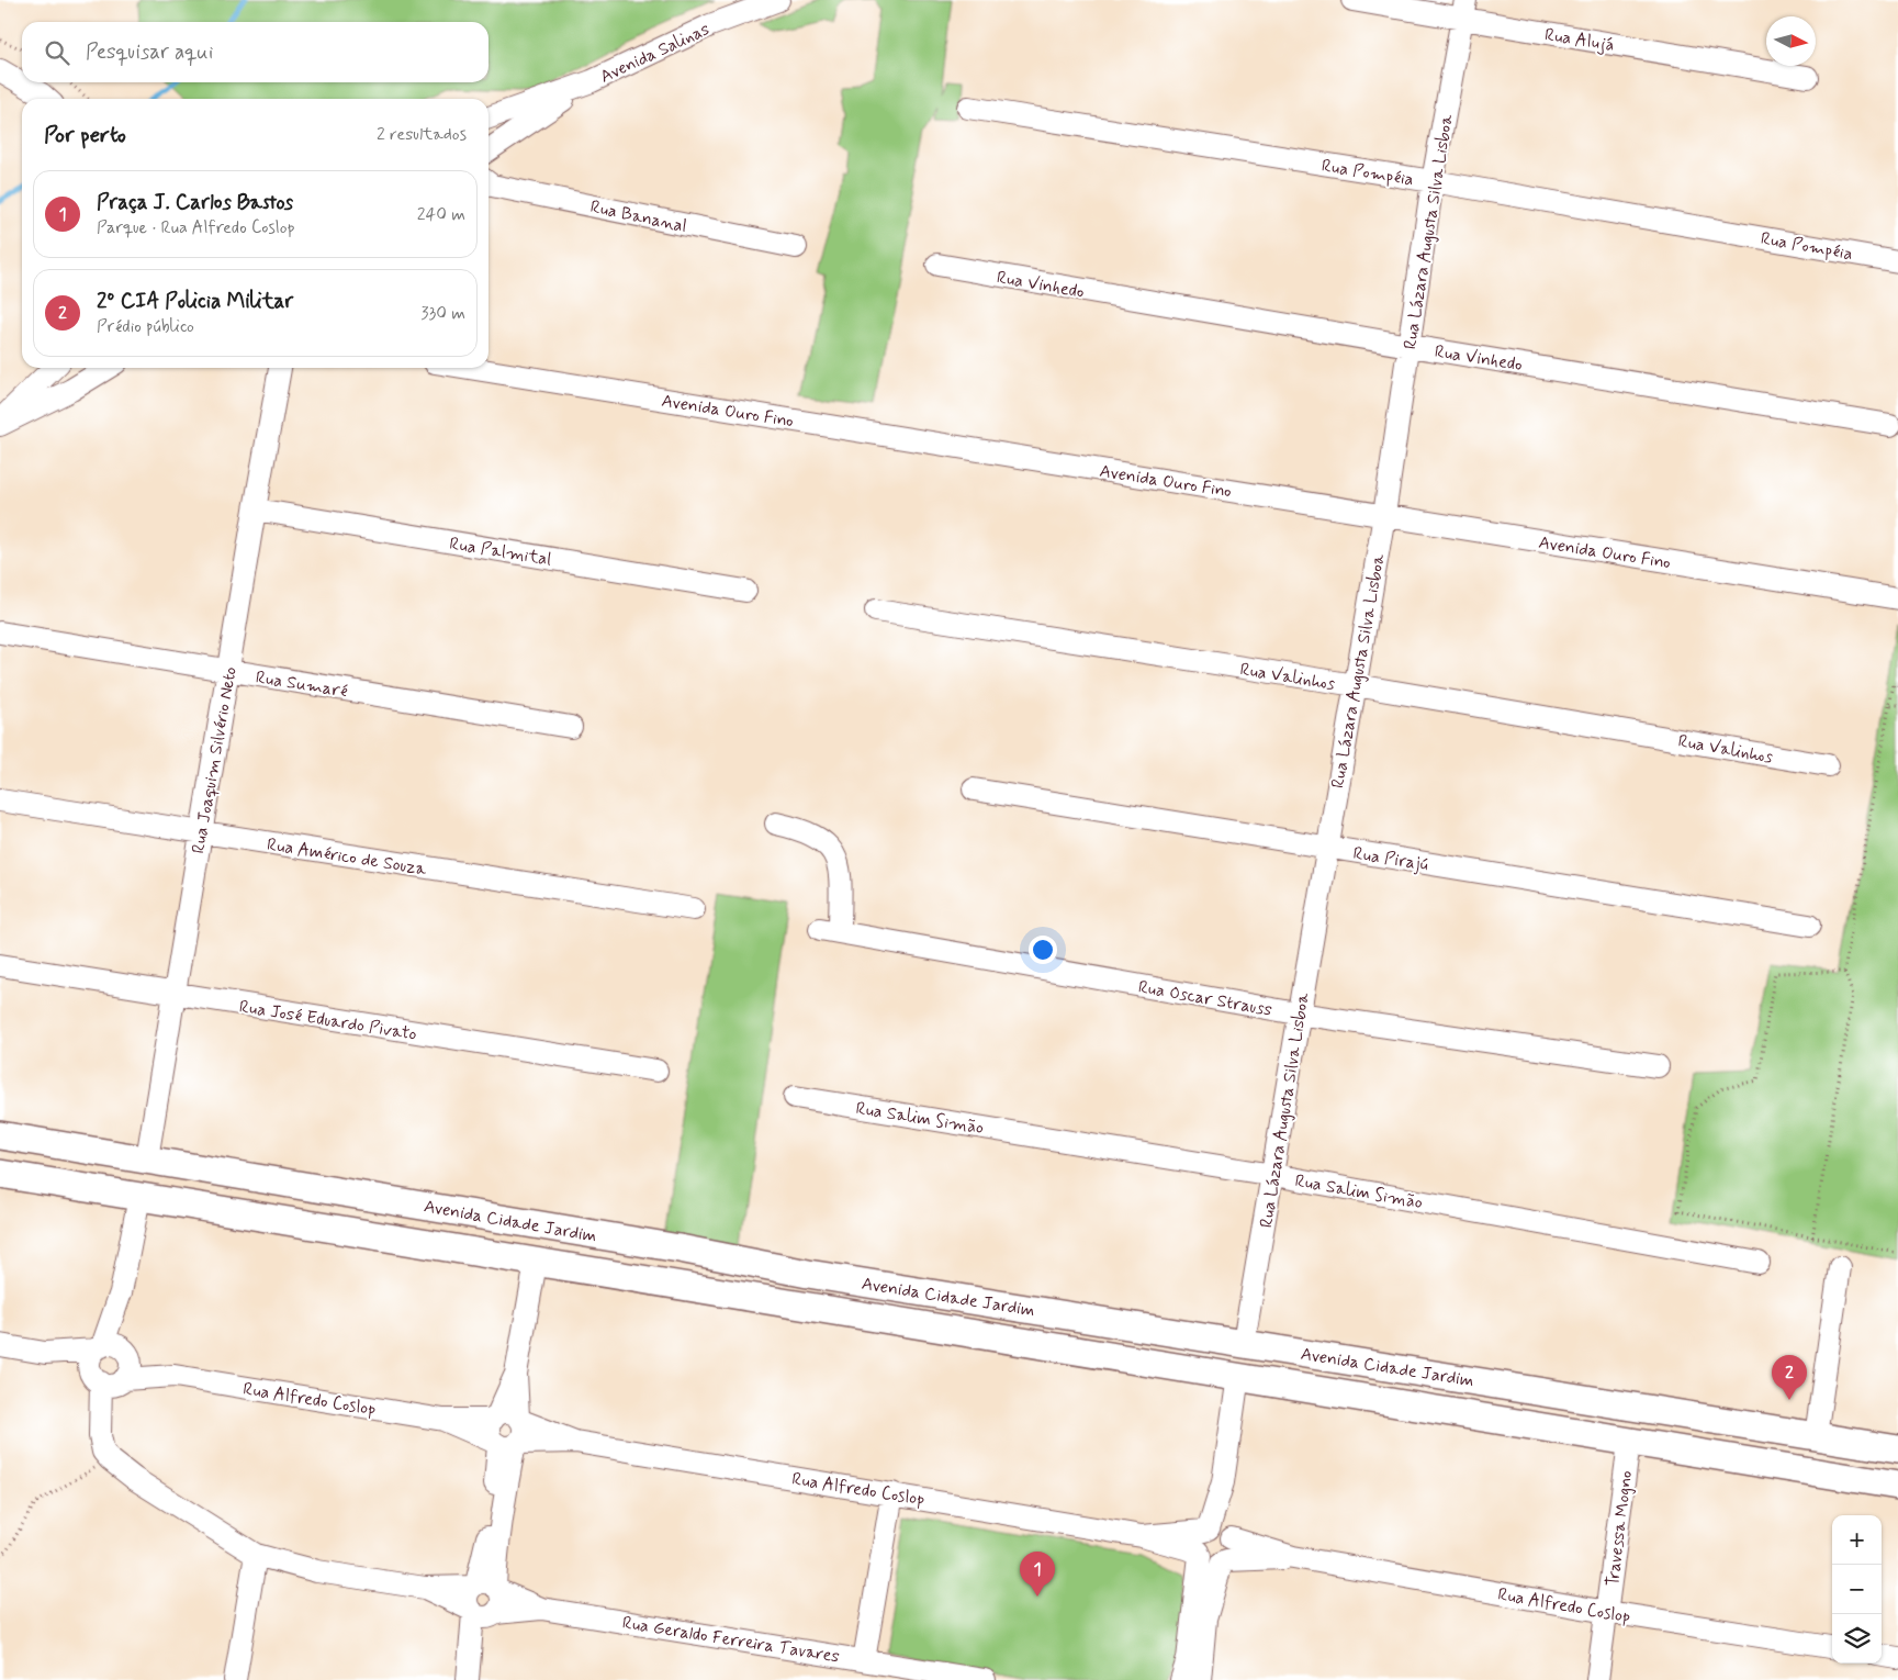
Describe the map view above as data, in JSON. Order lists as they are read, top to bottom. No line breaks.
{"streets":{"main road":["Avenida Cidade Jardim"],"street":["Rua Alujá","Avenida Salinas","Rua Pompéia","Rua Bananal","Rua Lázara Augusta Silva Lisboa","Rua Vinhedo","Avenida Ouro Fino","Rua Palmital","Rua Valinhos","Rua Sumaré","Rua Joaquim Silvério Neto","Rua Américo de Souza","Rua Pirajú","Rua Oscar Strauss","Rua José Eduardo Pivato","Rua Salim Simão","Rua Alfredo Coslop","Travessa Mogno","Rua Geraldo Ferreira Tavares"]},"crossings":[["Rua Alujá","Rua Lázara Augusta Silva Lisboa"],["Rua Pompéia","Rua Lázara Augusta Silva Lisboa"],["Rua Lázara Augusta Silva Lisboa","Rua Vinhedo"],["Rua Lázara Augusta Silva Lisboa","Avenida Ouro Fino"],["Rua Lázara Augusta Silva Lisboa","Rua Valinhos"],["Rua Lázara Augusta Silva Lisboa","Rua Pirajú"],["Rua Lázara Augusta Silva Lisboa","Rua Oscar Strauss"],["Rua Lázara Augusta Silva Lisboa","Rua Salim Simão"],["Rua Lázara Augusta Silva Lisboa","Avenida Cidade Jardim"],["Rua Palmital","Rua Joaquim Silvério Neto"],["Rua Sumaré","Rua Joaquim Silvério Neto"],["Rua Joaquim Silvério Neto","Rua Américo de Souza"],["Rua Joaquim Silvério Neto","Rua José Eduardo Pivato"],["Rua Joaquim Silvério Neto","Avenida Cidade Jardim"],["Avenida Cidade Jardim","Travessa Mogno"],["Rua Alfredo Coslop","Travessa Mogno"]],"north":"right","page":{"search":"Pesquisar aqui","heading":["Por perto","2 resultados"],"list":[{"mark":"1","name":"Praça J. Carlos Bastos","note":"Parque · Rua Alfredo Coslop","value":"240 m"},{"mark":"2","name":"2º CIA Policia Militar","note":"Prédio público","value":"330 m"}],"pins":["2","1"],"map_buttons":["+","−"]}}
